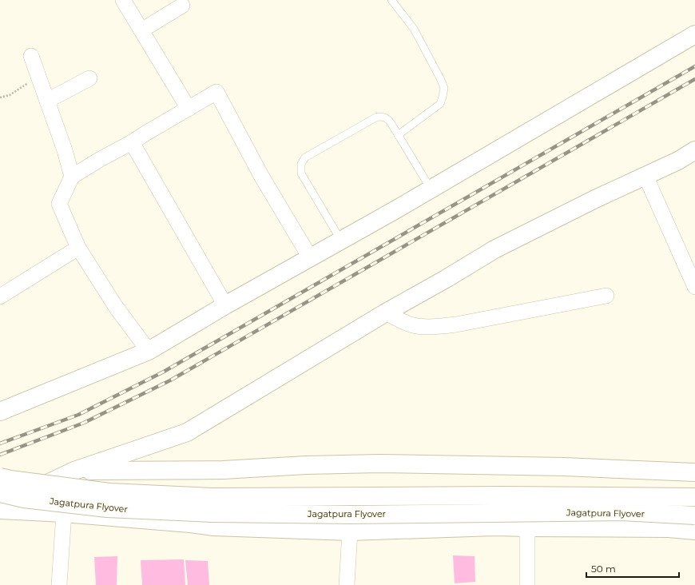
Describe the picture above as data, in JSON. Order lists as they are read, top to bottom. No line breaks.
{"streets":{"main road":["Jagatpura Flyover"]},"scale_bar":"50 m"}
